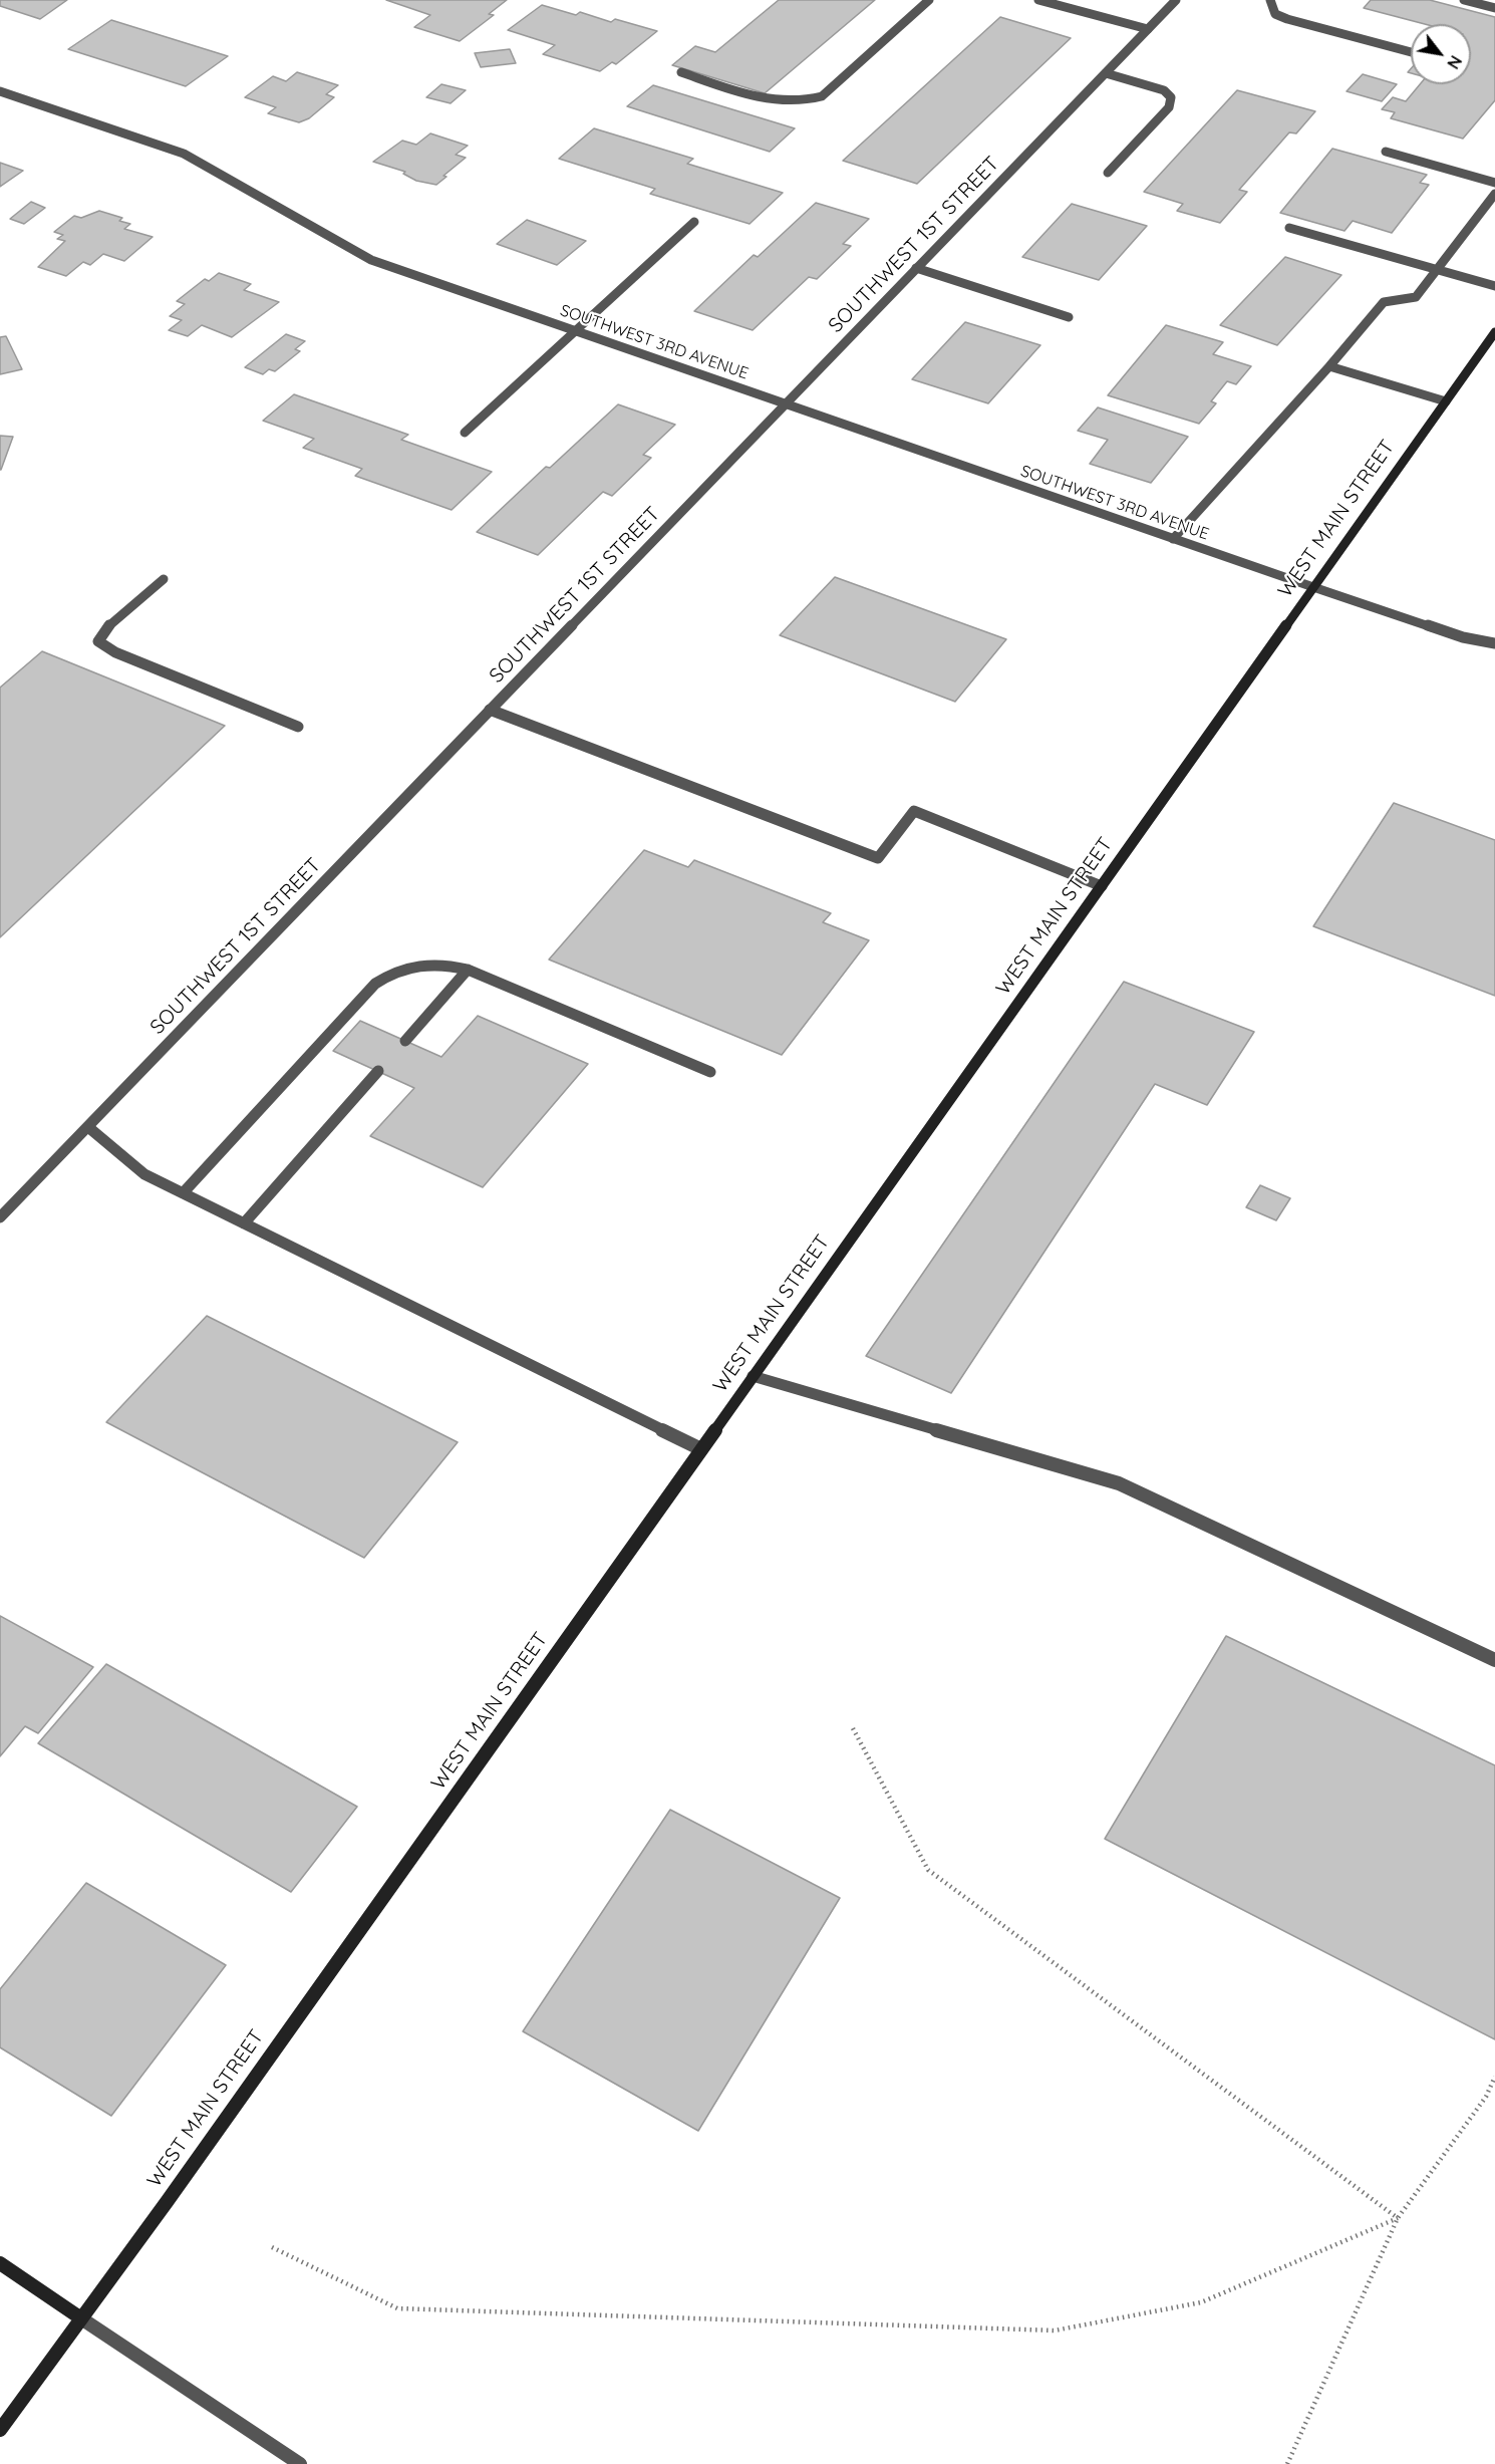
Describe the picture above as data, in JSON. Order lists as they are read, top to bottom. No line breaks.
{"streets":{"main road":["WEST MAIN STREET"],"street":["SOUTHWEST 1ST STREET","SOUTHWEST 3RD AVENUE"]},"crossings":[["SOUTHWEST 1ST STREET","SOUTHWEST 3RD AVENUE"],["SOUTHWEST 3RD AVENUE","WEST MAIN STREET"]],"north":"bottom right"}
